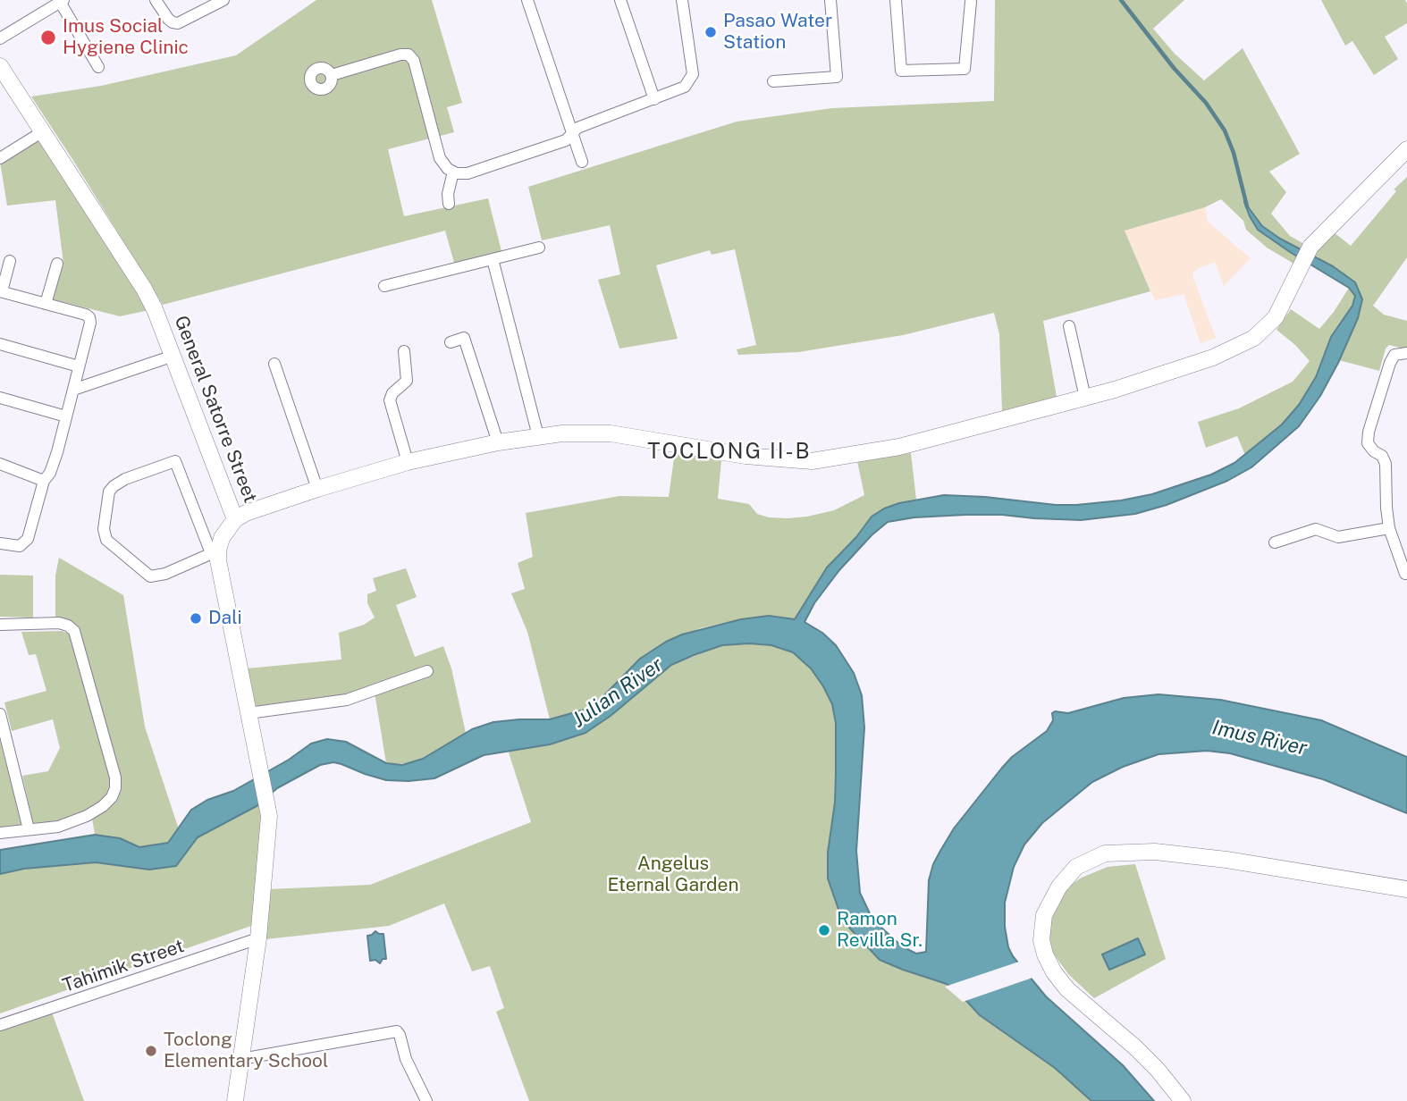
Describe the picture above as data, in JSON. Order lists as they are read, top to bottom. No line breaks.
{"streets":{"street":["General Satorre Street","Tahimik Street"]},"districts":["TOCLONG II-B"],"water":["Julian River","Imus River"],"parks":["Angelus Eternal Garden"],"places":["Pasao Water Station","Imus Social Hygiene Clinic","Dali","Ramon Revilla Sr.","Toclong Elementary School"]}
